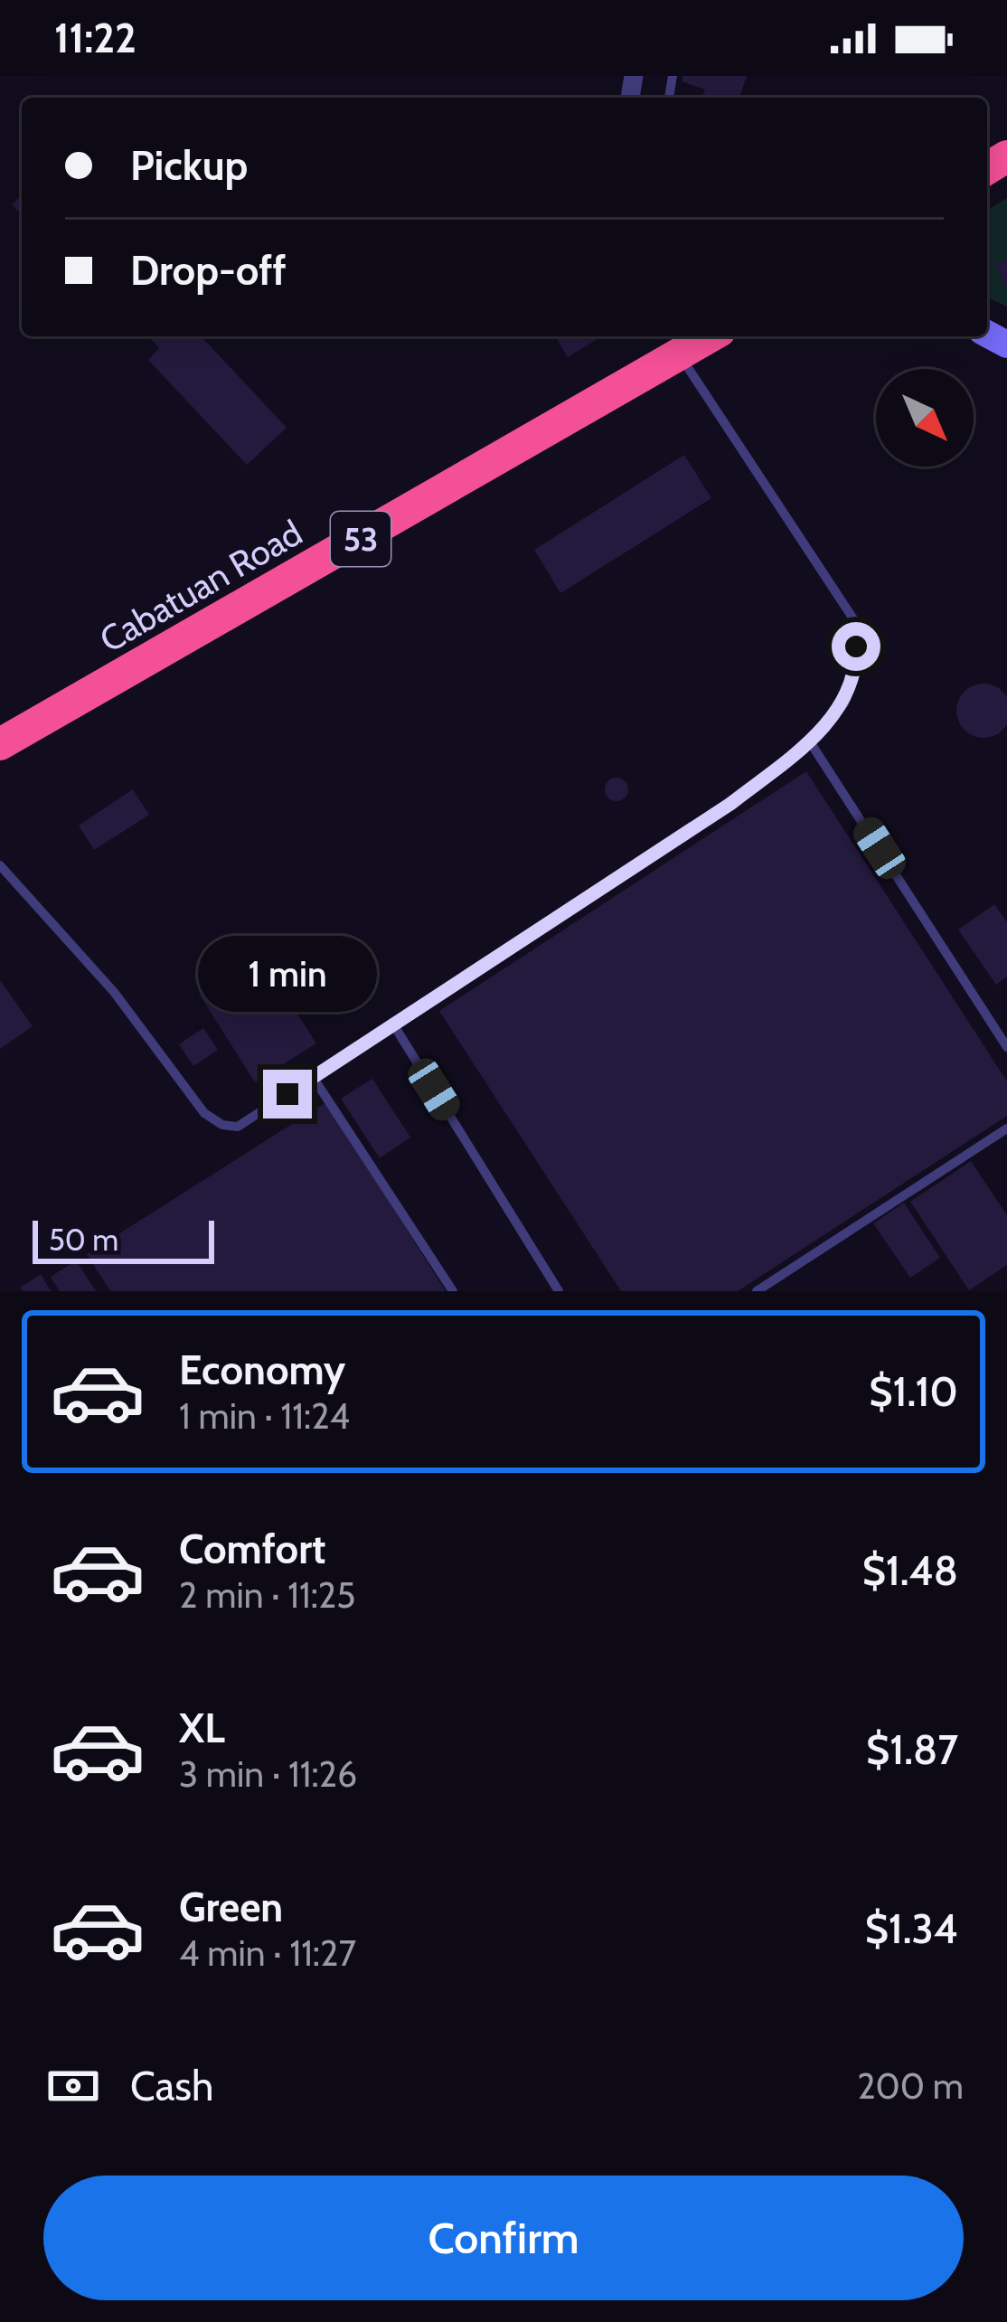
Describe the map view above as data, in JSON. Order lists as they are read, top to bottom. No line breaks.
{"streets":{"highway":["53","Cabatuan Road"]},"scale_bar":"50 m","north":"bottom right","page":{"status":"11:22","banner":["Pickup","Drop-off"],"bubble":"1 min","scale":"50 m","list":[{"name":"Economy","note":"1 min · 11:24","value":"$1.10"},{"name":"Comfort","note":"2 min · 11:25","value":"$1.48"},{"name":"XL","note":"3 min · 11:26","value":"$1.87"},{"name":"Green","note":"4 min · 11:27","value":"$1.34"}],"pay":["Cash","200 m"],"buttons":"Confirm"}}
